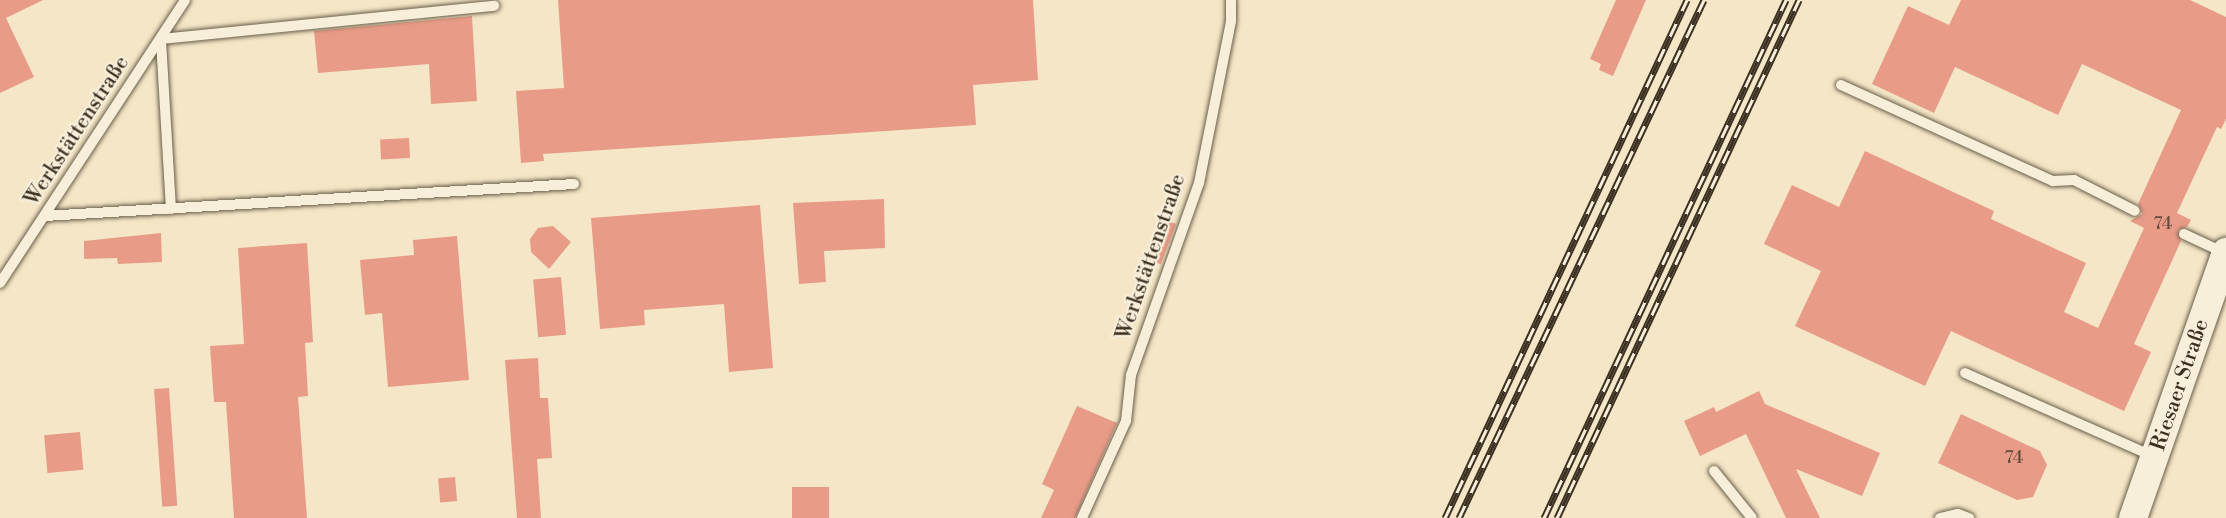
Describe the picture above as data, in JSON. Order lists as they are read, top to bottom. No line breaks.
{"streets":{"main road":["Riesaer Straße"],"lane":["Werkstättenstraße"]},"house_numbers":["74","74"]}
